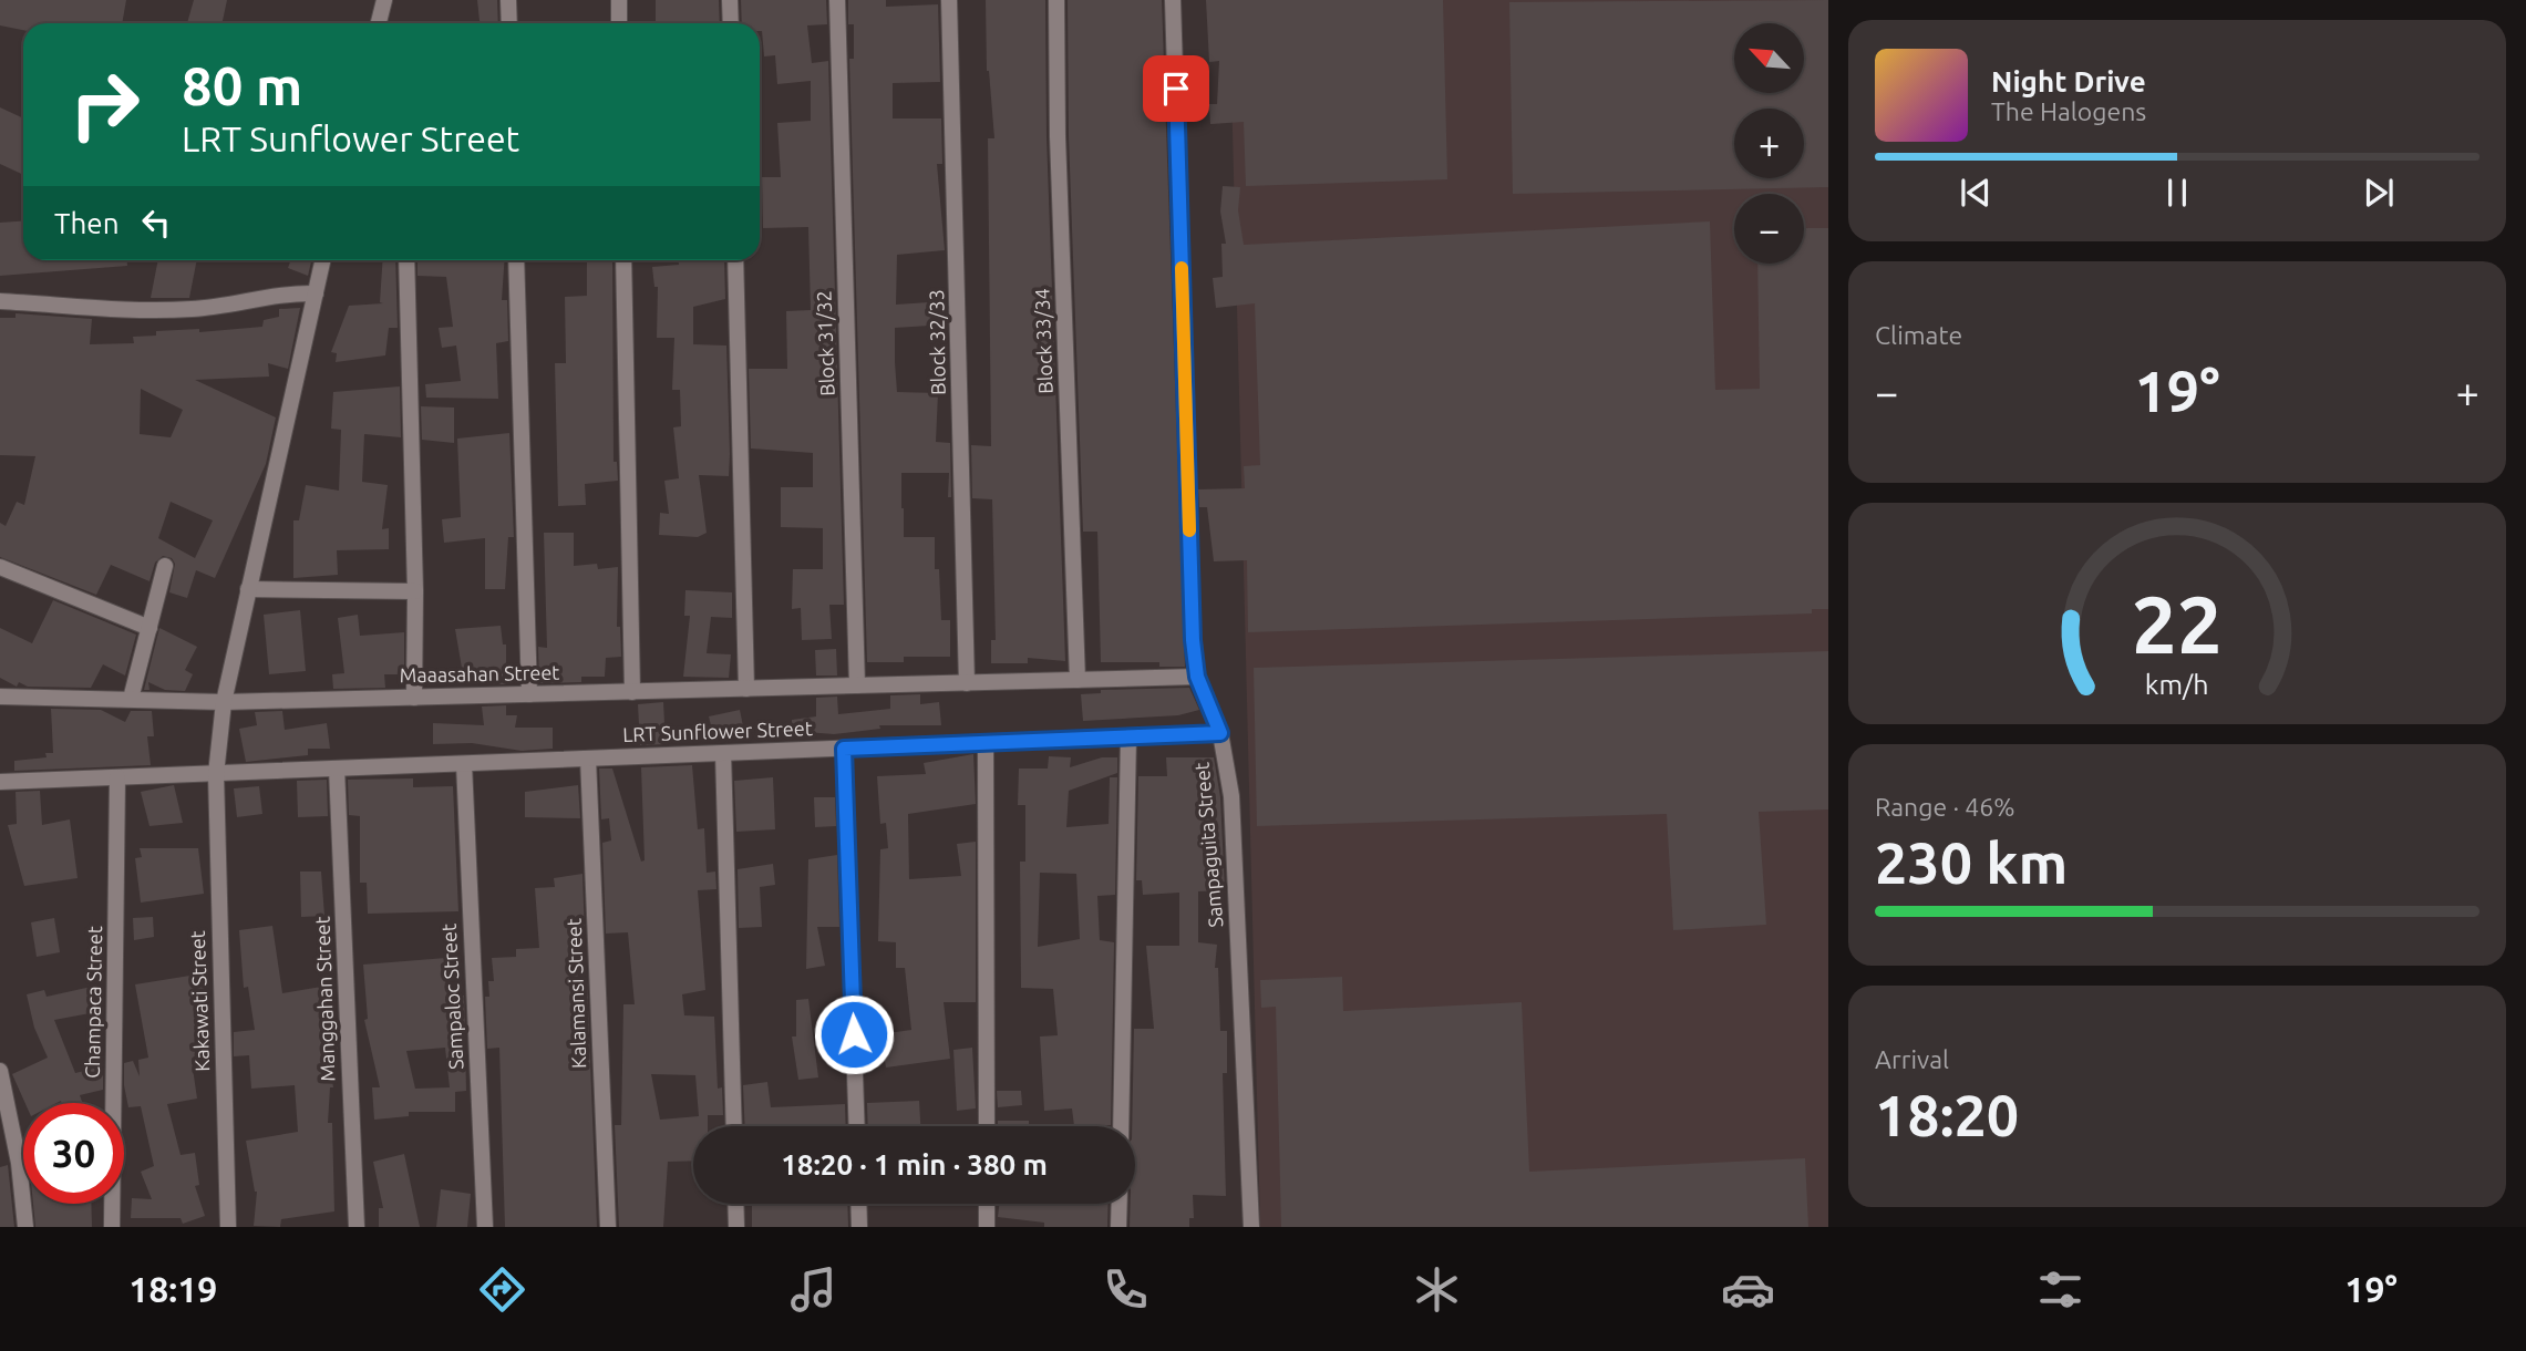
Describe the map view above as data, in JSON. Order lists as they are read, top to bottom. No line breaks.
{"streets":{"street":["Block 33/34","Block 32/33","Block 31/32","Maaasahan Street","LRT Sunflower Street","Sampaguita Street","Kalamansi Street","Sampaloc Street","Manggahan Street","Kakawati Street","Champaca Street"]},"crossings":[["Block 33/34","Maaasahan Street"],["Block 32/33","Maaasahan Street"],["Block 31/32","Maaasahan Street"],["Maaasahan Street","Sampaguita Street"],["Maaasahan Street","Kakawati Street"],["LRT Sunflower Street","Sampaguita Street"],["LRT Sunflower Street","Kalamansi Street"],["LRT Sunflower Street","Sampaloc Street"],["LRT Sunflower Street","Manggahan Street"],["LRT Sunflower Street","Kakawati Street"],["LRT Sunflower Street","Champaca Street"]],"north":"top left","page":{"map_buttons":["+","−"],"turn":["80 m","LRT Sunflower Street"],"song":["Night Drive","The Halogens"],"then":"Then","tile":["Climate",["Range · 46%","230 km"],["Arrival","18:20"]],"heat":["−","19°","+"],"limit":"30","trip":"18:20 · 1 min · 380 m","tabs":["18:19","19°"],"gauge":["22","km/h"]}}
